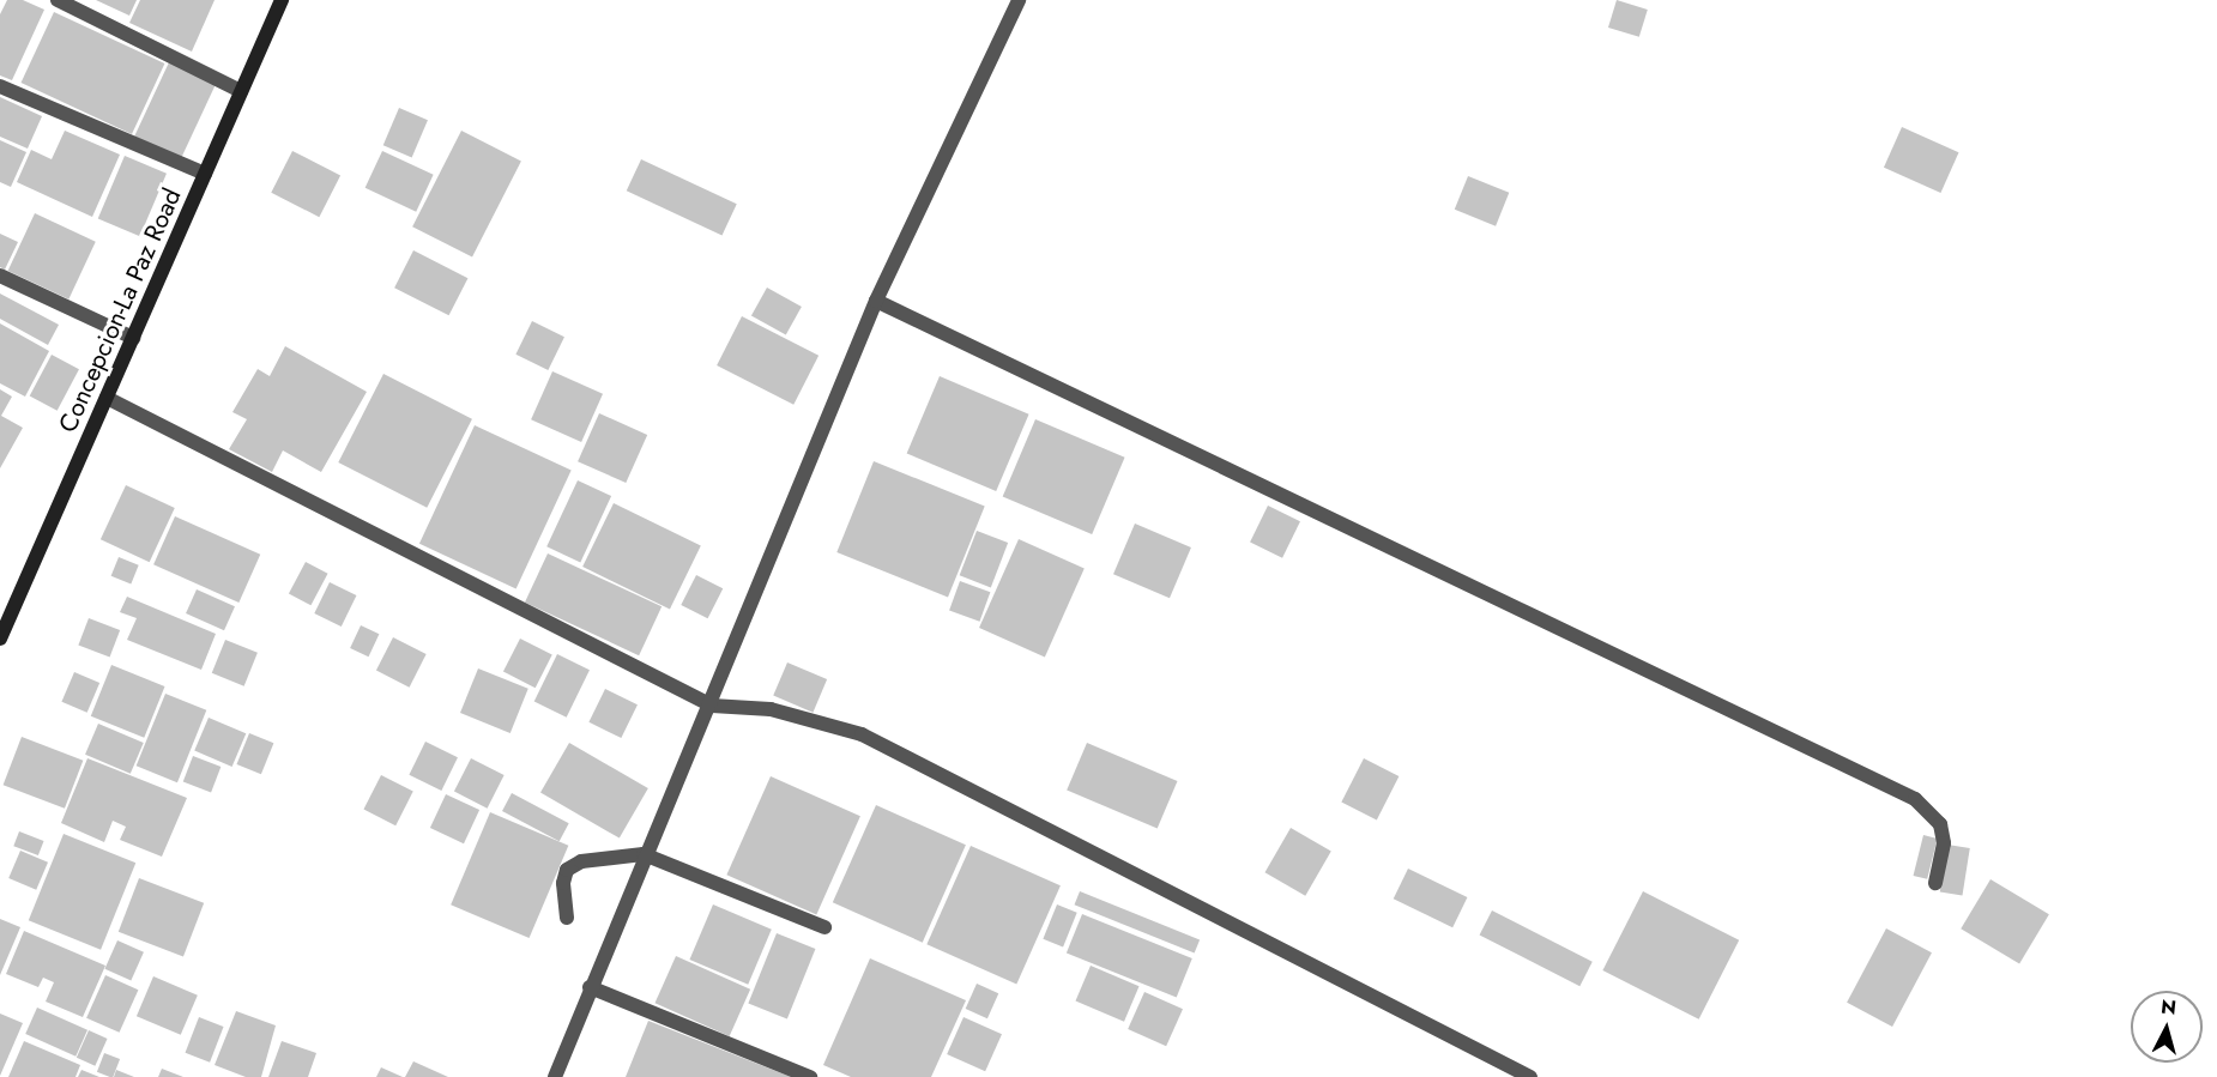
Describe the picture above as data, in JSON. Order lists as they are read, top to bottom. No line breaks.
{"streets":{"main road":["Concepcion-La Paz Road"]},"north":"top"}
